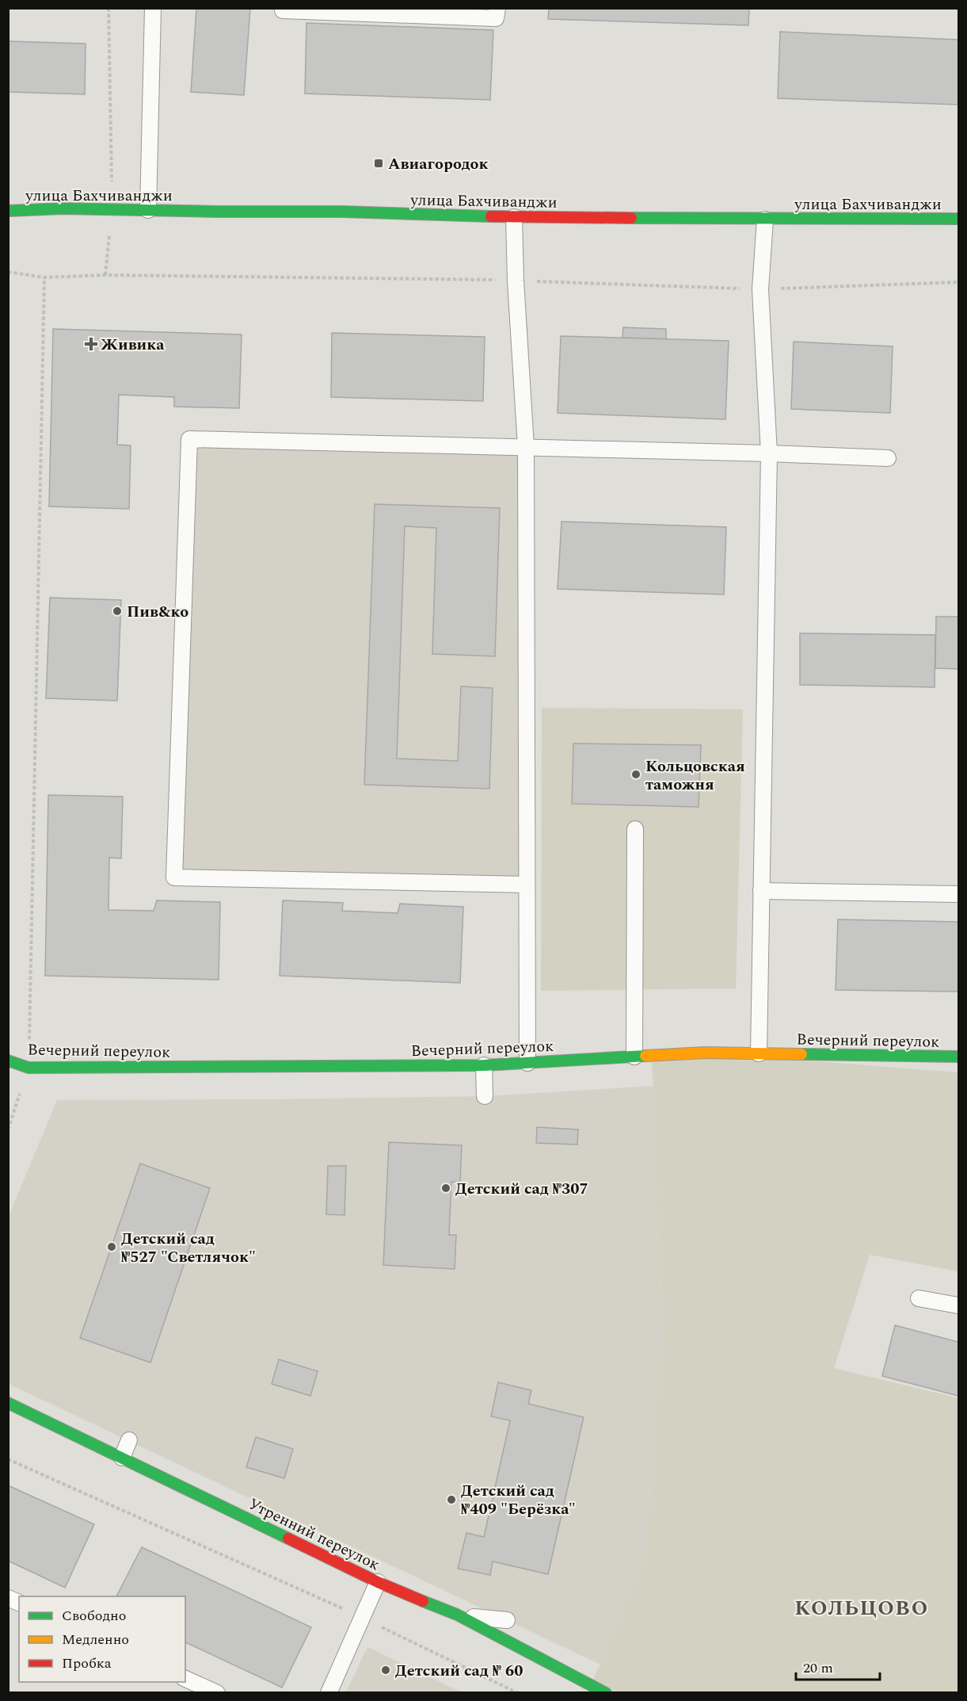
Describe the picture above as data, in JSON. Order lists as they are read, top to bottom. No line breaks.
{"streets":{"street":["улица Бахчиванджи","Вечерний переулок","Утренний переулок"]},"districts":["КОЛЬЦОВО"],"places":{"transit":["Авиагородок"],"health":["Живика"],"other":["Пив&ко","Кольцовская таможня","Детский сад №307","Детский сад №527 \"Светлячок\"","Детский сад №409 \"Берёзка\"","Детский сад № 60"]},"legend":["Свободно","Медленно","Пробка"],"scale_bar":"20 m"}
